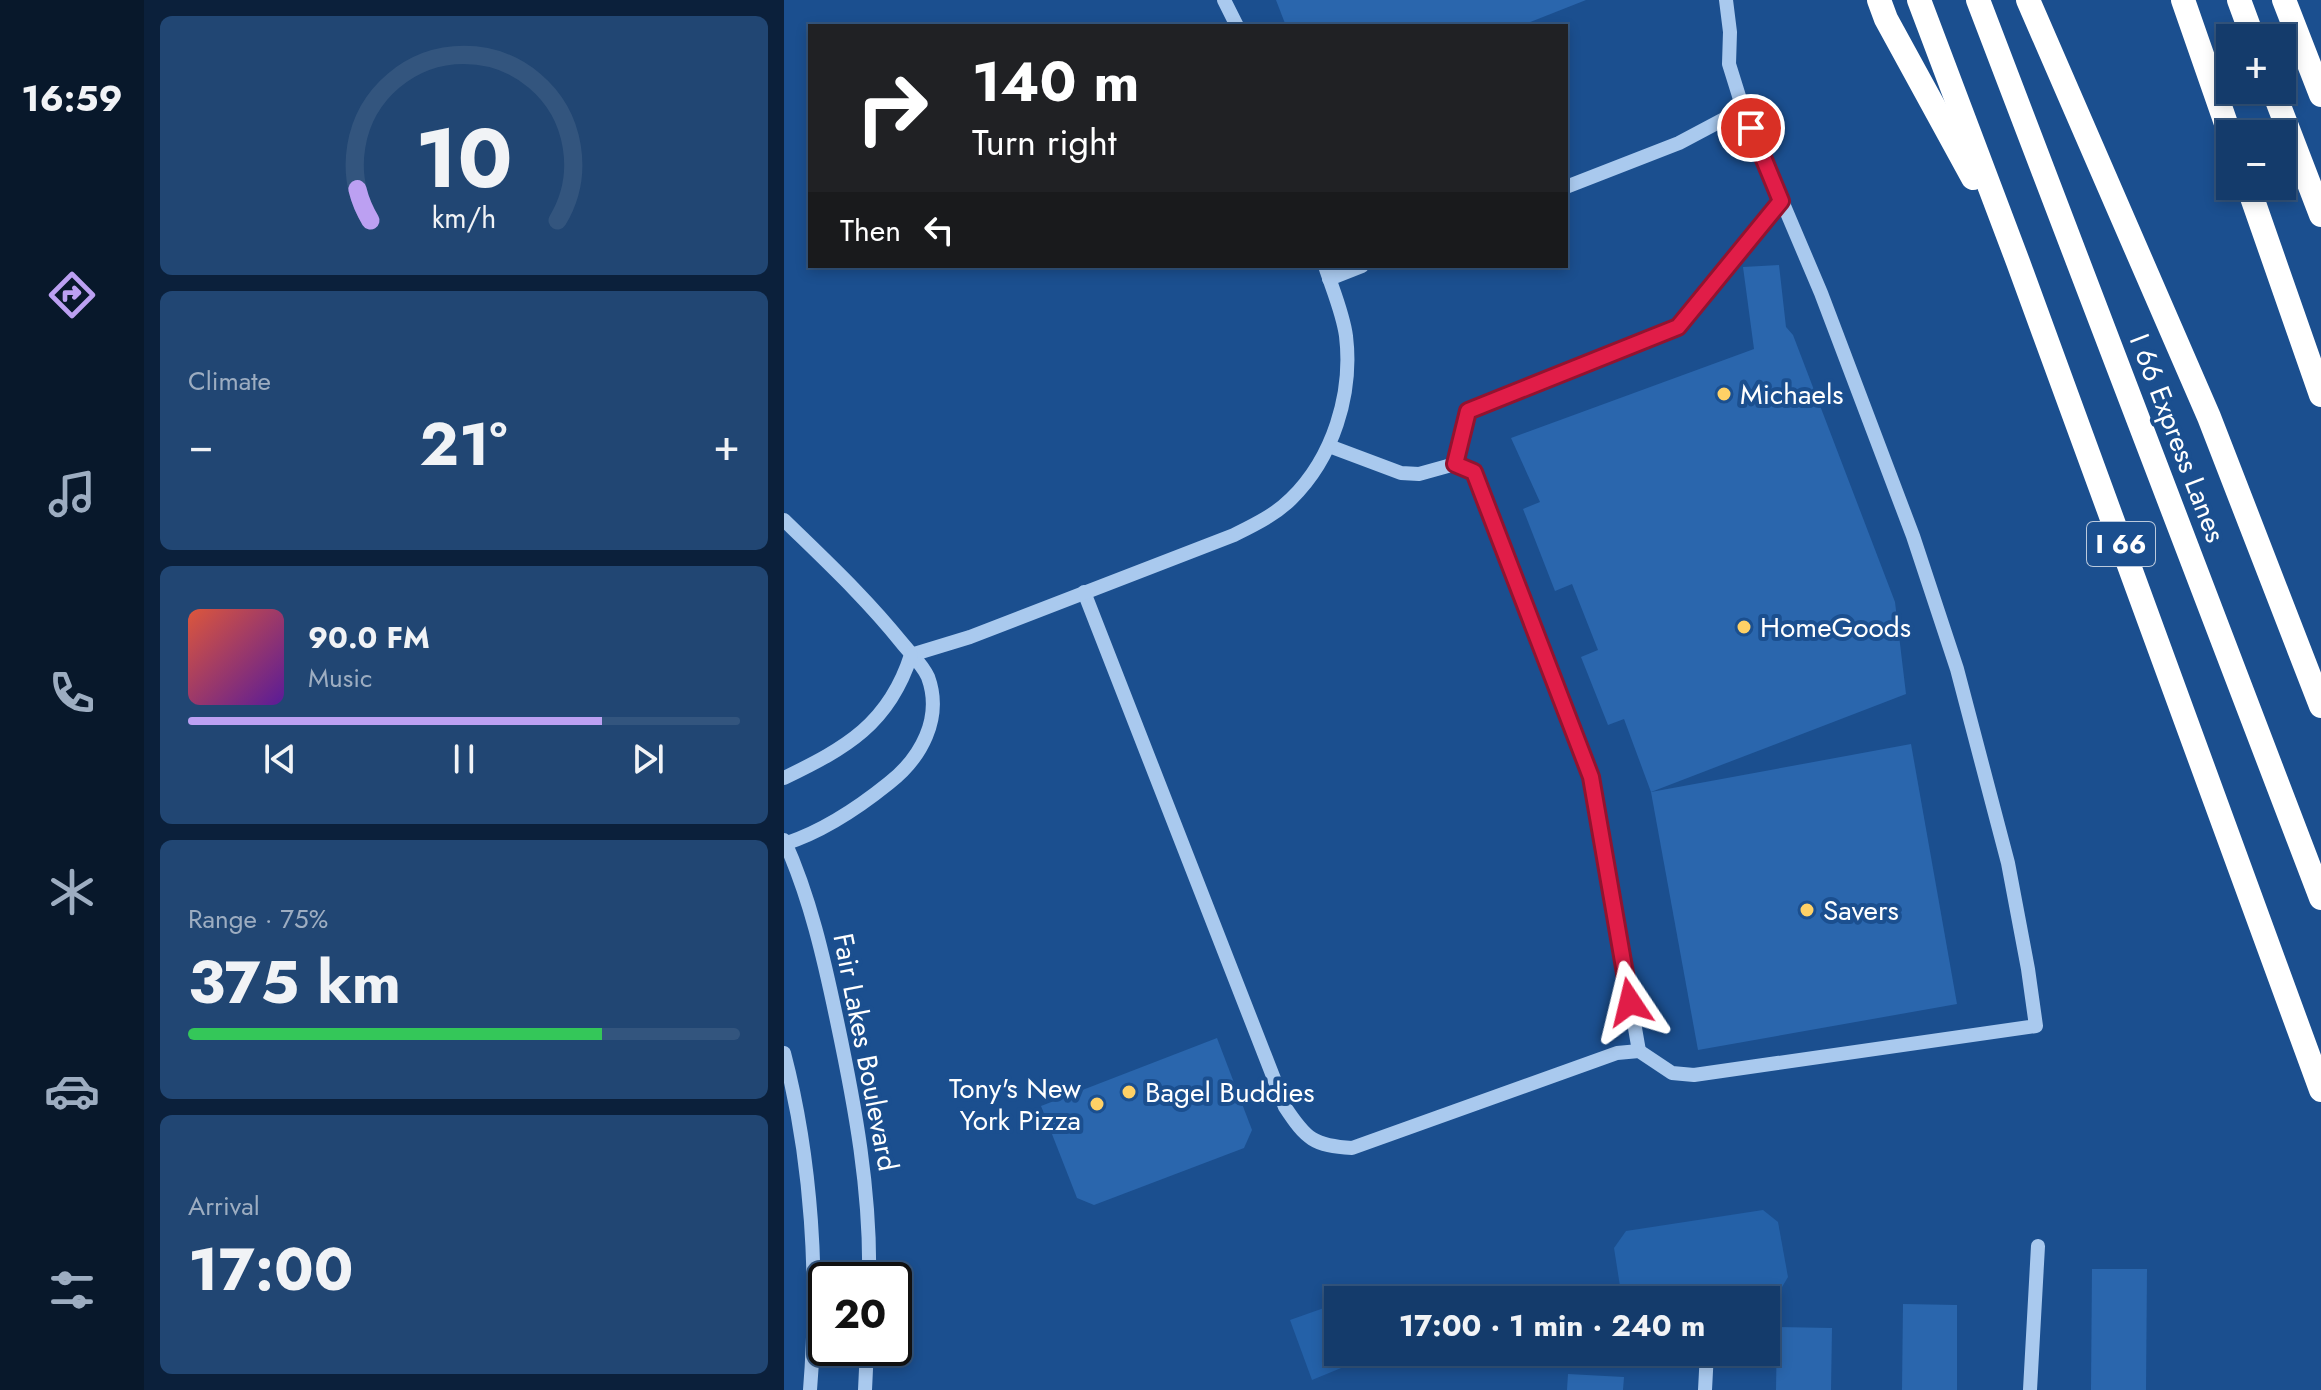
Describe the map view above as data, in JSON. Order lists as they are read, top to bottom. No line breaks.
{"streets":{"highway":["I 66 Express Lanes","I 66"],"street":["Fair Lakes Boulevard"]},"places":["Michaels","HomeGoods","Savers","Bagel Buddies","Tony's New York Pizza"],"page":{"tabs":"16:59","map_buttons":["+","−"],"turn":["140 m","Turn right"],"then":"Then","tile":["Climate",["Range · 75%","375 km"],["Arrival","17:00"]],"heat":["−","21°","+"],"song":["90.0 FM","Music"],"limit":"20","trip":"17:00 · 1 min · 240 m","gauge":["10","km/h"]}}
